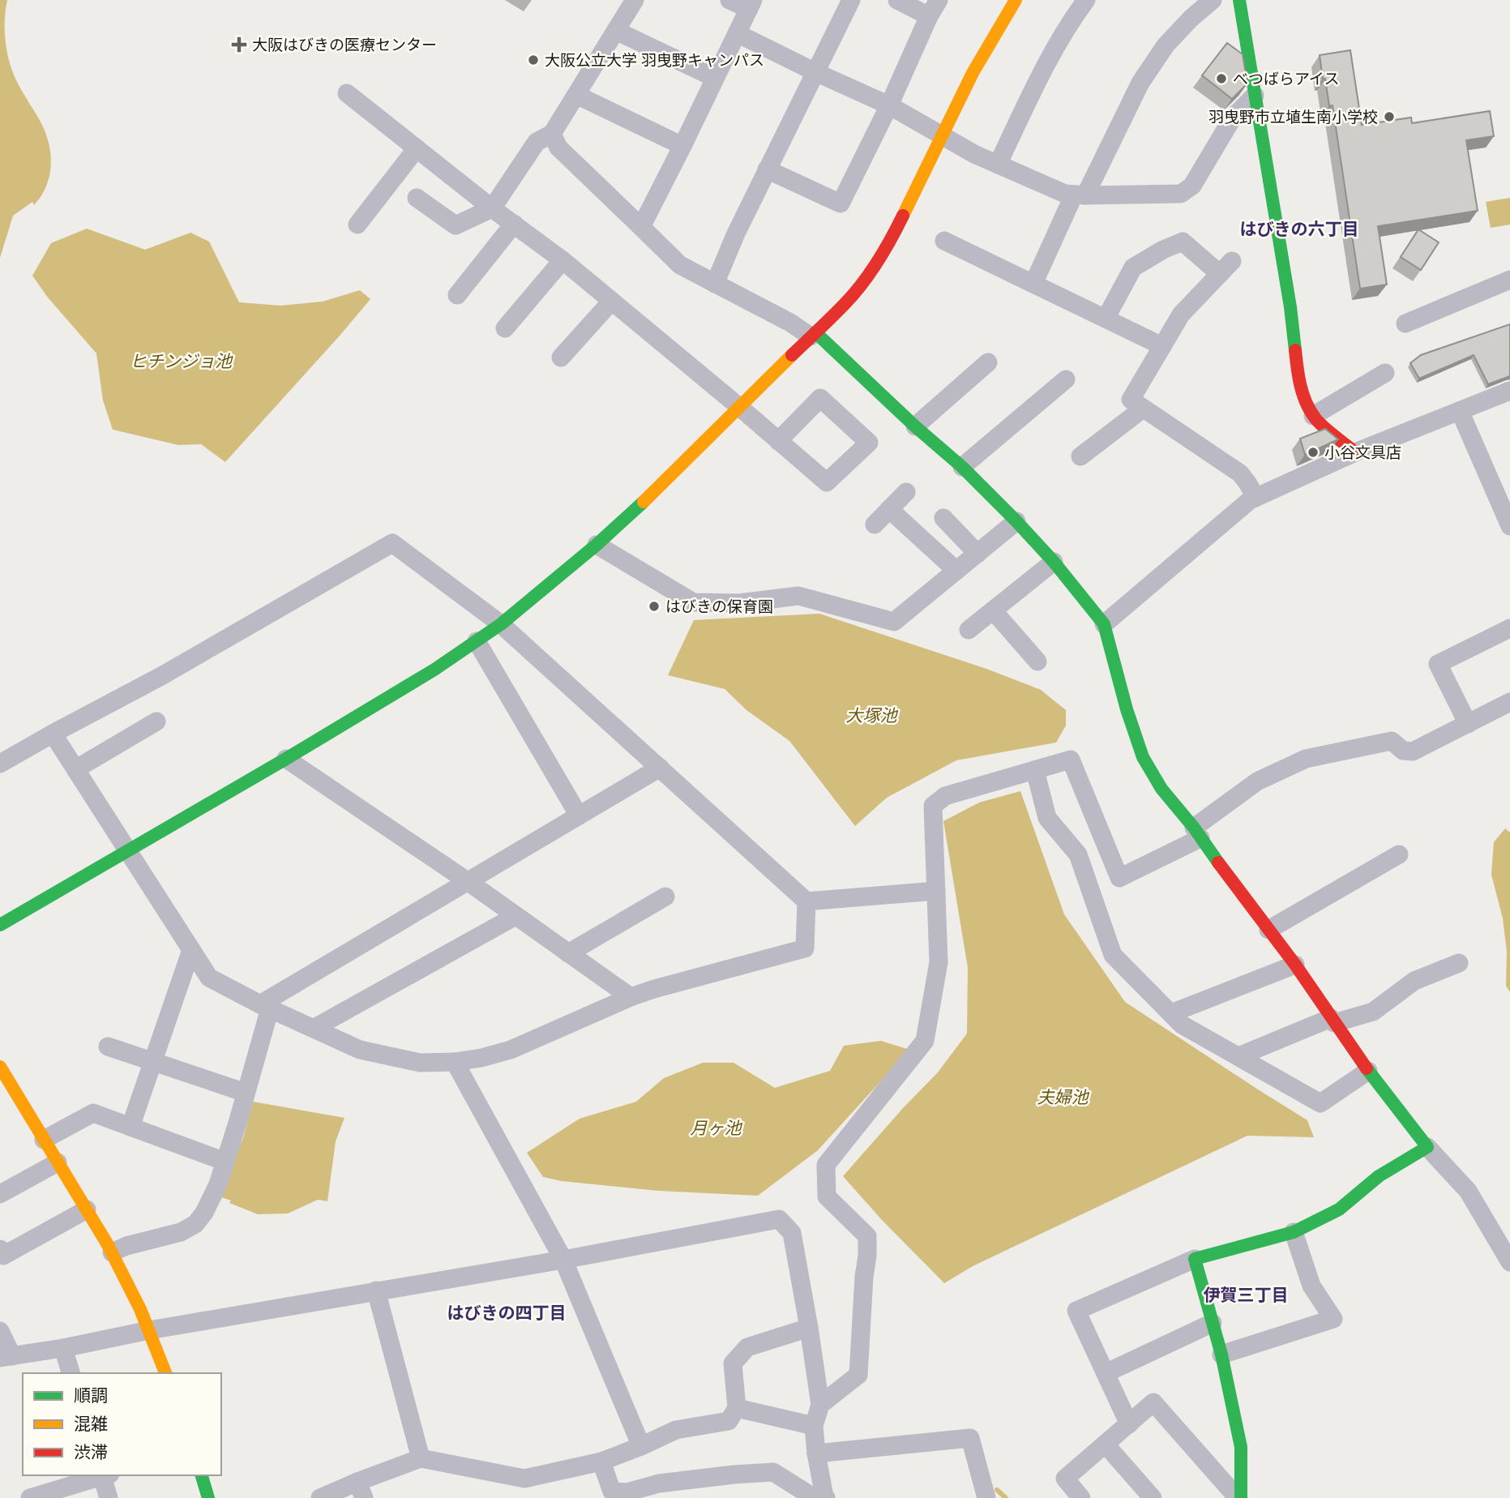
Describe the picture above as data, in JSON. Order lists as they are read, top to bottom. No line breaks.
{"districts":["はびきの六丁目","伊賀三丁目","はびきの四丁目"],"water":["ヒチンジョ池","大塚池","夫婦池","月ヶ池"],"places":{"health":["大阪はびきの医療センター"],"other":["大阪公立大学 羽曳野キャンパス","べつばらアイス","羽曳野市立埴生南小学校","小谷文具店","はびきの保育園"]},"legend":["順調","混雑","渋滞"]}
